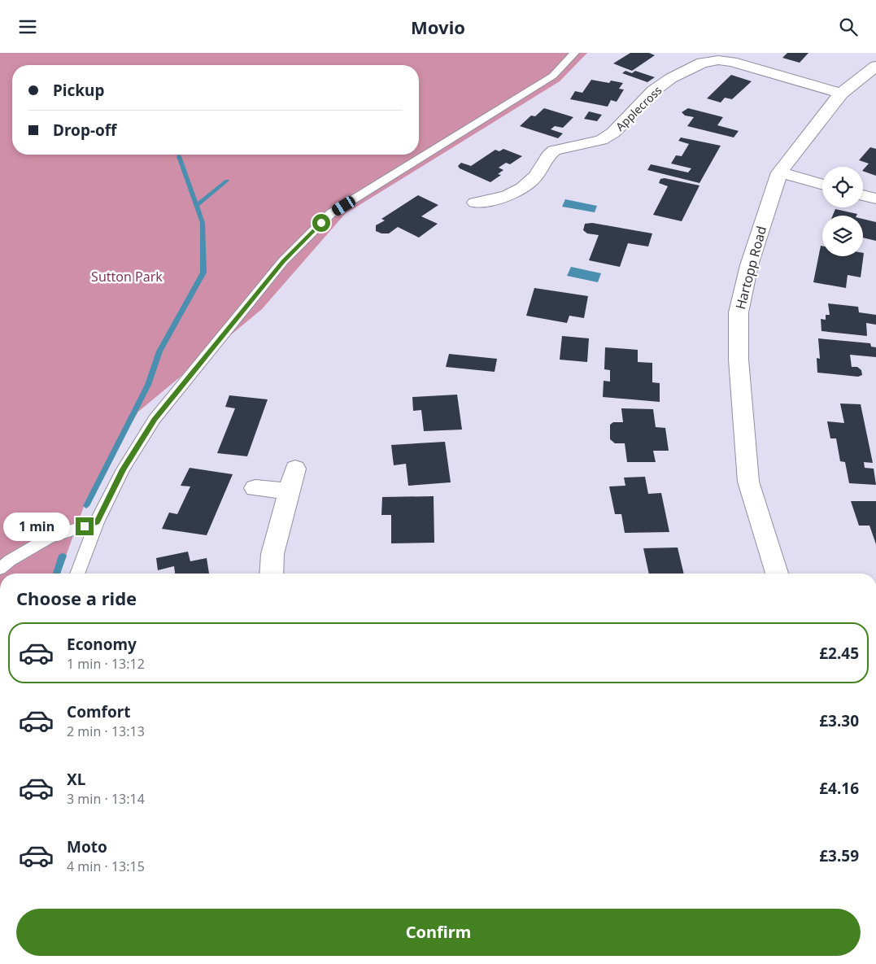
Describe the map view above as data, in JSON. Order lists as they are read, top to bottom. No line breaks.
{"streets":{"street":["Applecross","Hartopp Road"]},"crossings":[["Applecross","Hartopp Road"]],"parks":["Sutton Park"],"page":{"header":"Movio","banner":["Pickup","Drop-off"],"bubble":"1 min","heading":"Choose a ride","list":[{"name":"Economy","note":"1 min · 13:12","value":"£2.45"},{"name":"Comfort","note":"2 min · 13:13","value":"£3.30"},{"name":"XL","note":"3 min · 13:14","value":"£4.16"},{"name":"Moto","note":"4 min · 13:15","value":"£3.59"}],"buttons":"Confirm"}}
